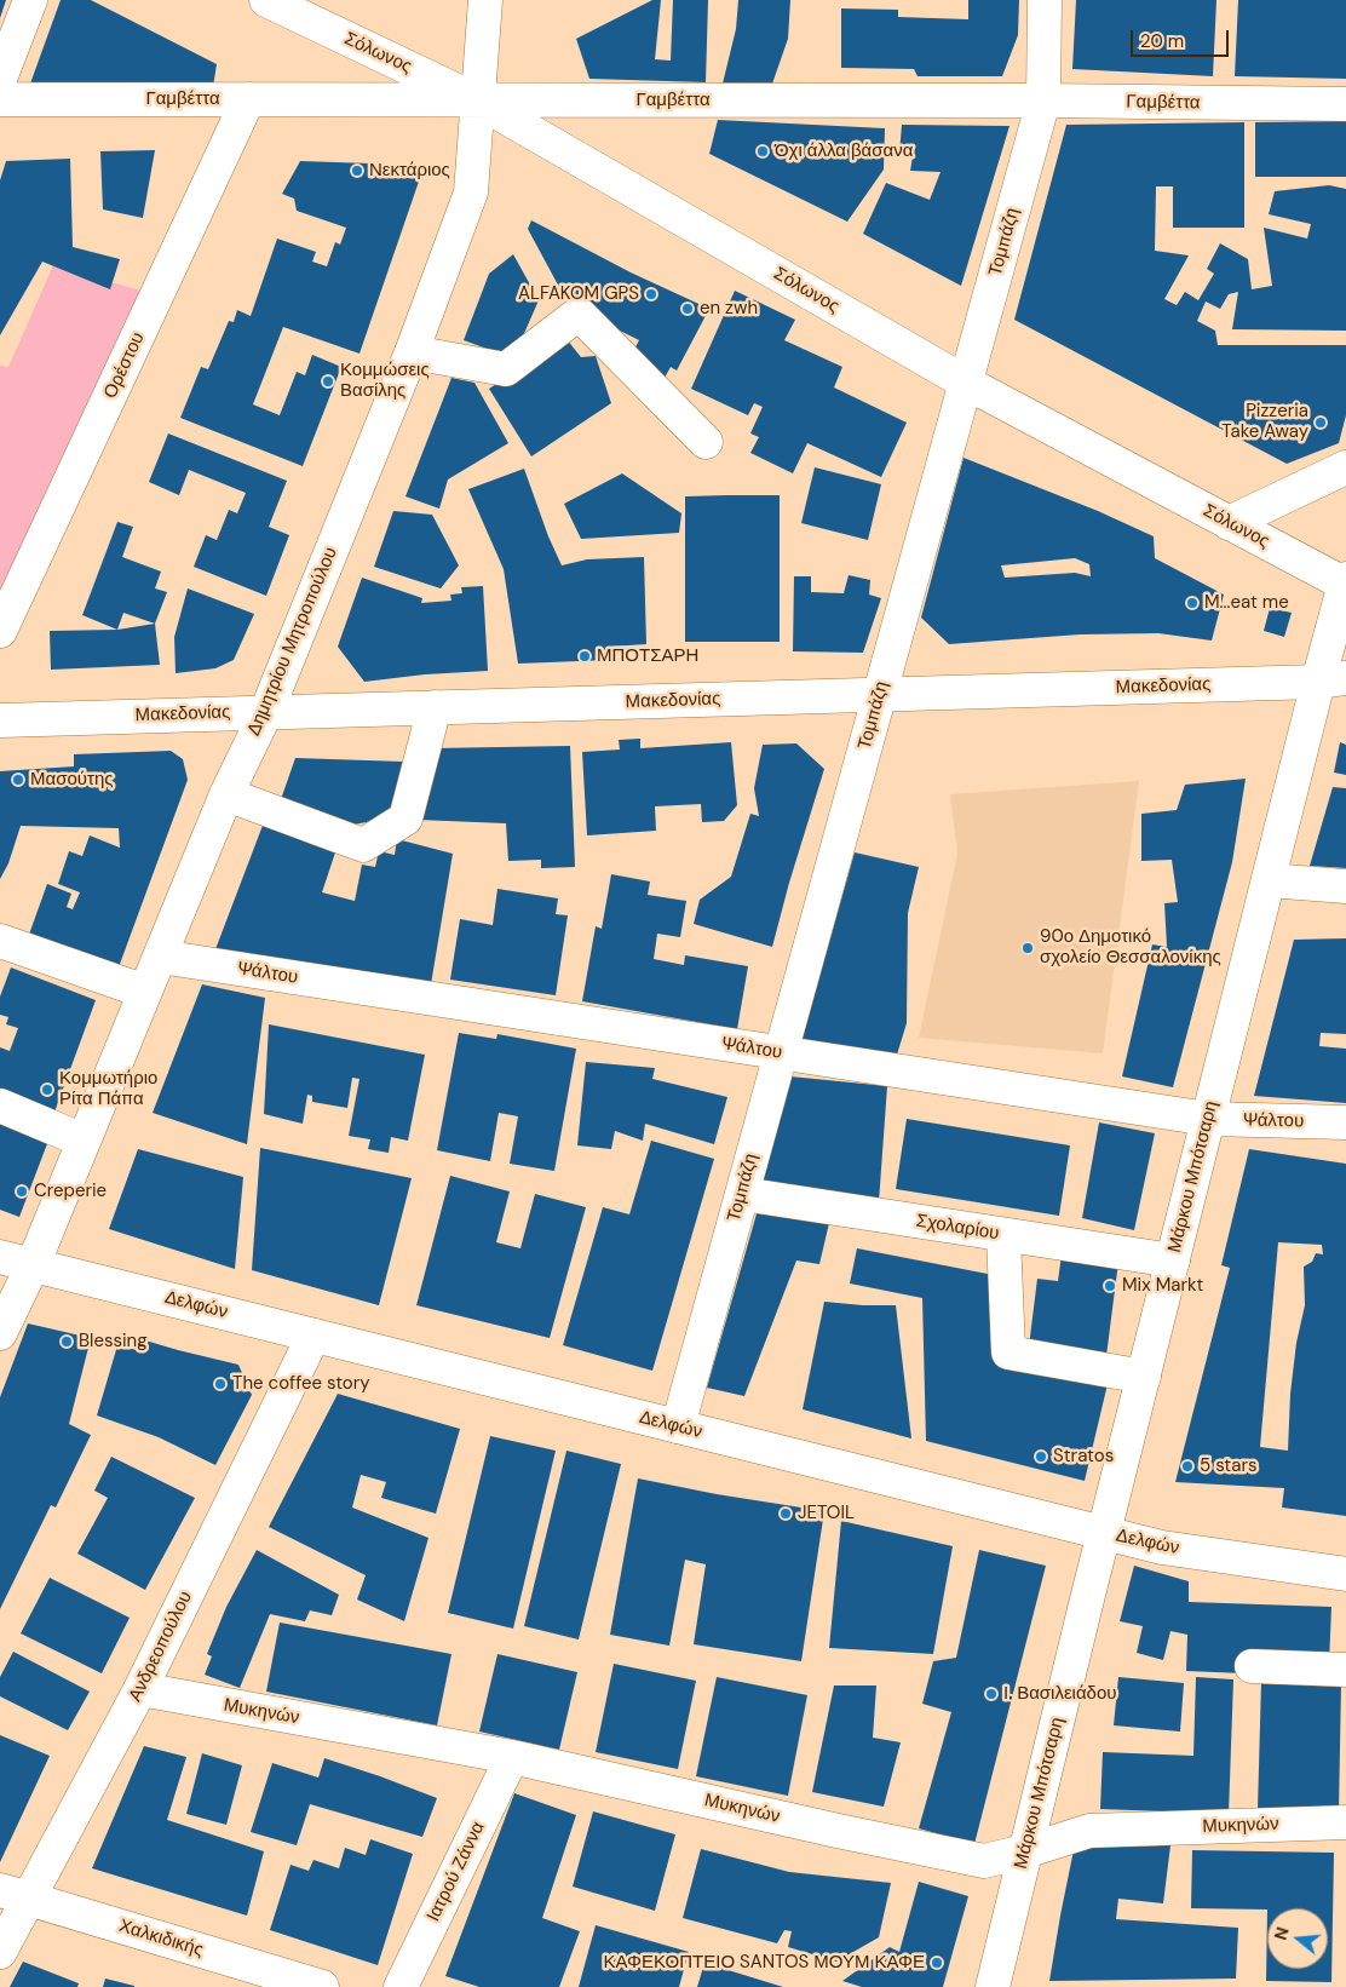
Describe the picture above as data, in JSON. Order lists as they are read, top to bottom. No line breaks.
{"streets":{"street":["Σόλωνος","Γαμβέττα","Τομπάζη","Ορέστου","Δημητρίου Μητροπούλου","Μακεδονίας","Ψάλτου","Μάρκου Μπότσαρη","Σχολαρίου","Δελφών","Ανδρεοπούλου","Μυκηνών","Ιατρού Ζάννα","Χαλκιδικής"]},"crossings":[["Σόλωνος","Γαμβέττα"],["Σόλωνος","Τομπάζη"],["Σόλωνος","Δημητρίου Μητροπούλου"],["Σόλωνος","Μάρκου Μπότσαρη"],["Γαμβέττα","Τομπάζη"],["Γαμβέττα","Ορέστου"],["Γαμβέττα","Δημητρίου Μητροπούλου"],["Τομπάζη","Μακεδονίας"],["Τομπάζη","Ψάλτου"],["Τομπάζη","Σχολαρίου"],["Τομπάζη","Δελφών"],["Δημητρίου Μητροπούλου","Μακεδονίας"],["Δημητρίου Μητροπούλου","Ψάλτου"],["Δημητρίου Μητροπούλου","Δελφών"],["Μακεδονίας","Μάρκου Μπότσαρη"],["Ψάλτου","Μάρκου Μπότσαρη"],["Μάρκου Μπότσαρη","Σχολαρίου"],["Μάρκου Μπότσαρη","Δελφών"],["Μάρκου Μπότσαρη","Μυκηνών"],["Δελφών","Ανδρεοπούλου"],["Ανδρεοπούλου","Μυκηνών"],["Ανδρεοπούλου","Χαλκιδικής"],["Μυκηνών","Ιατρού Ζάννα"]],"places":["Όχι άλλα βάσανα","Νεκτάριος","ALFAKOM GPS","en zwh","Κομμώσεις Βασίλης","Pizzeria Take Away","M...eat me","ΜΠΟΤΣΑΡΗ","Μασούτης","90ο Δημοτικό σχολείο Θεσσαλονίκης","Κομμωτήριο Ρίτα Πάπα","Creperie","Mix Markt","Blessing","The coffee story","Stratos","5 stars","JETOIL","Ι. Βασιλειάδου","ΚΑΦΕΚΟΠΤΕΙΟ SANTOS ΜΟΥΜ ΚΑΦΕ"],"scale_bar":"20 m","north":"left"}
